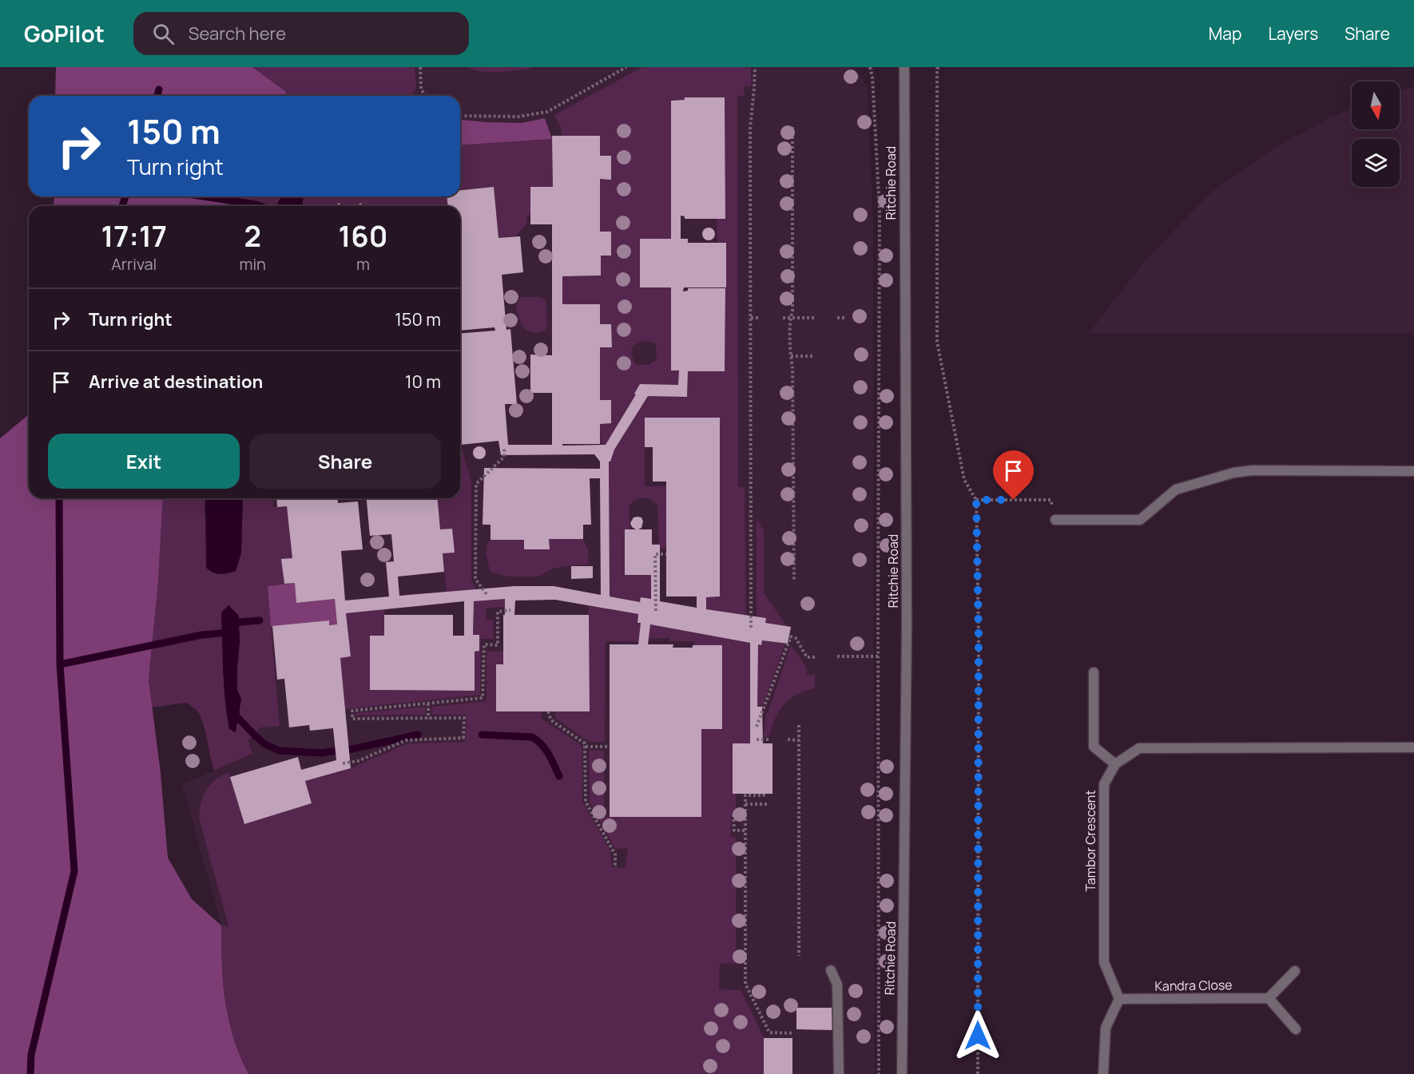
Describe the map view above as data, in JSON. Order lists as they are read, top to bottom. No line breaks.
{"streets":{"street":["Ritchie Road","Tambor Crescent","Kandra Close"]},"crossings":[["Tambor Crescent","Kandra Close"]],"north":"bottom","page":{"header":"GoPilot","search":"Search here","nav":["Map","Layers","Share"],"turn":["150 m","Turn right"],"eta":["17:17","Arrival","2","min","160","m"],"list":[{"name":"Turn right","value":"150 m"},{"name":"Arrive at destination","value":"10 m"}],"buttons":["Exit","Share"]}}
